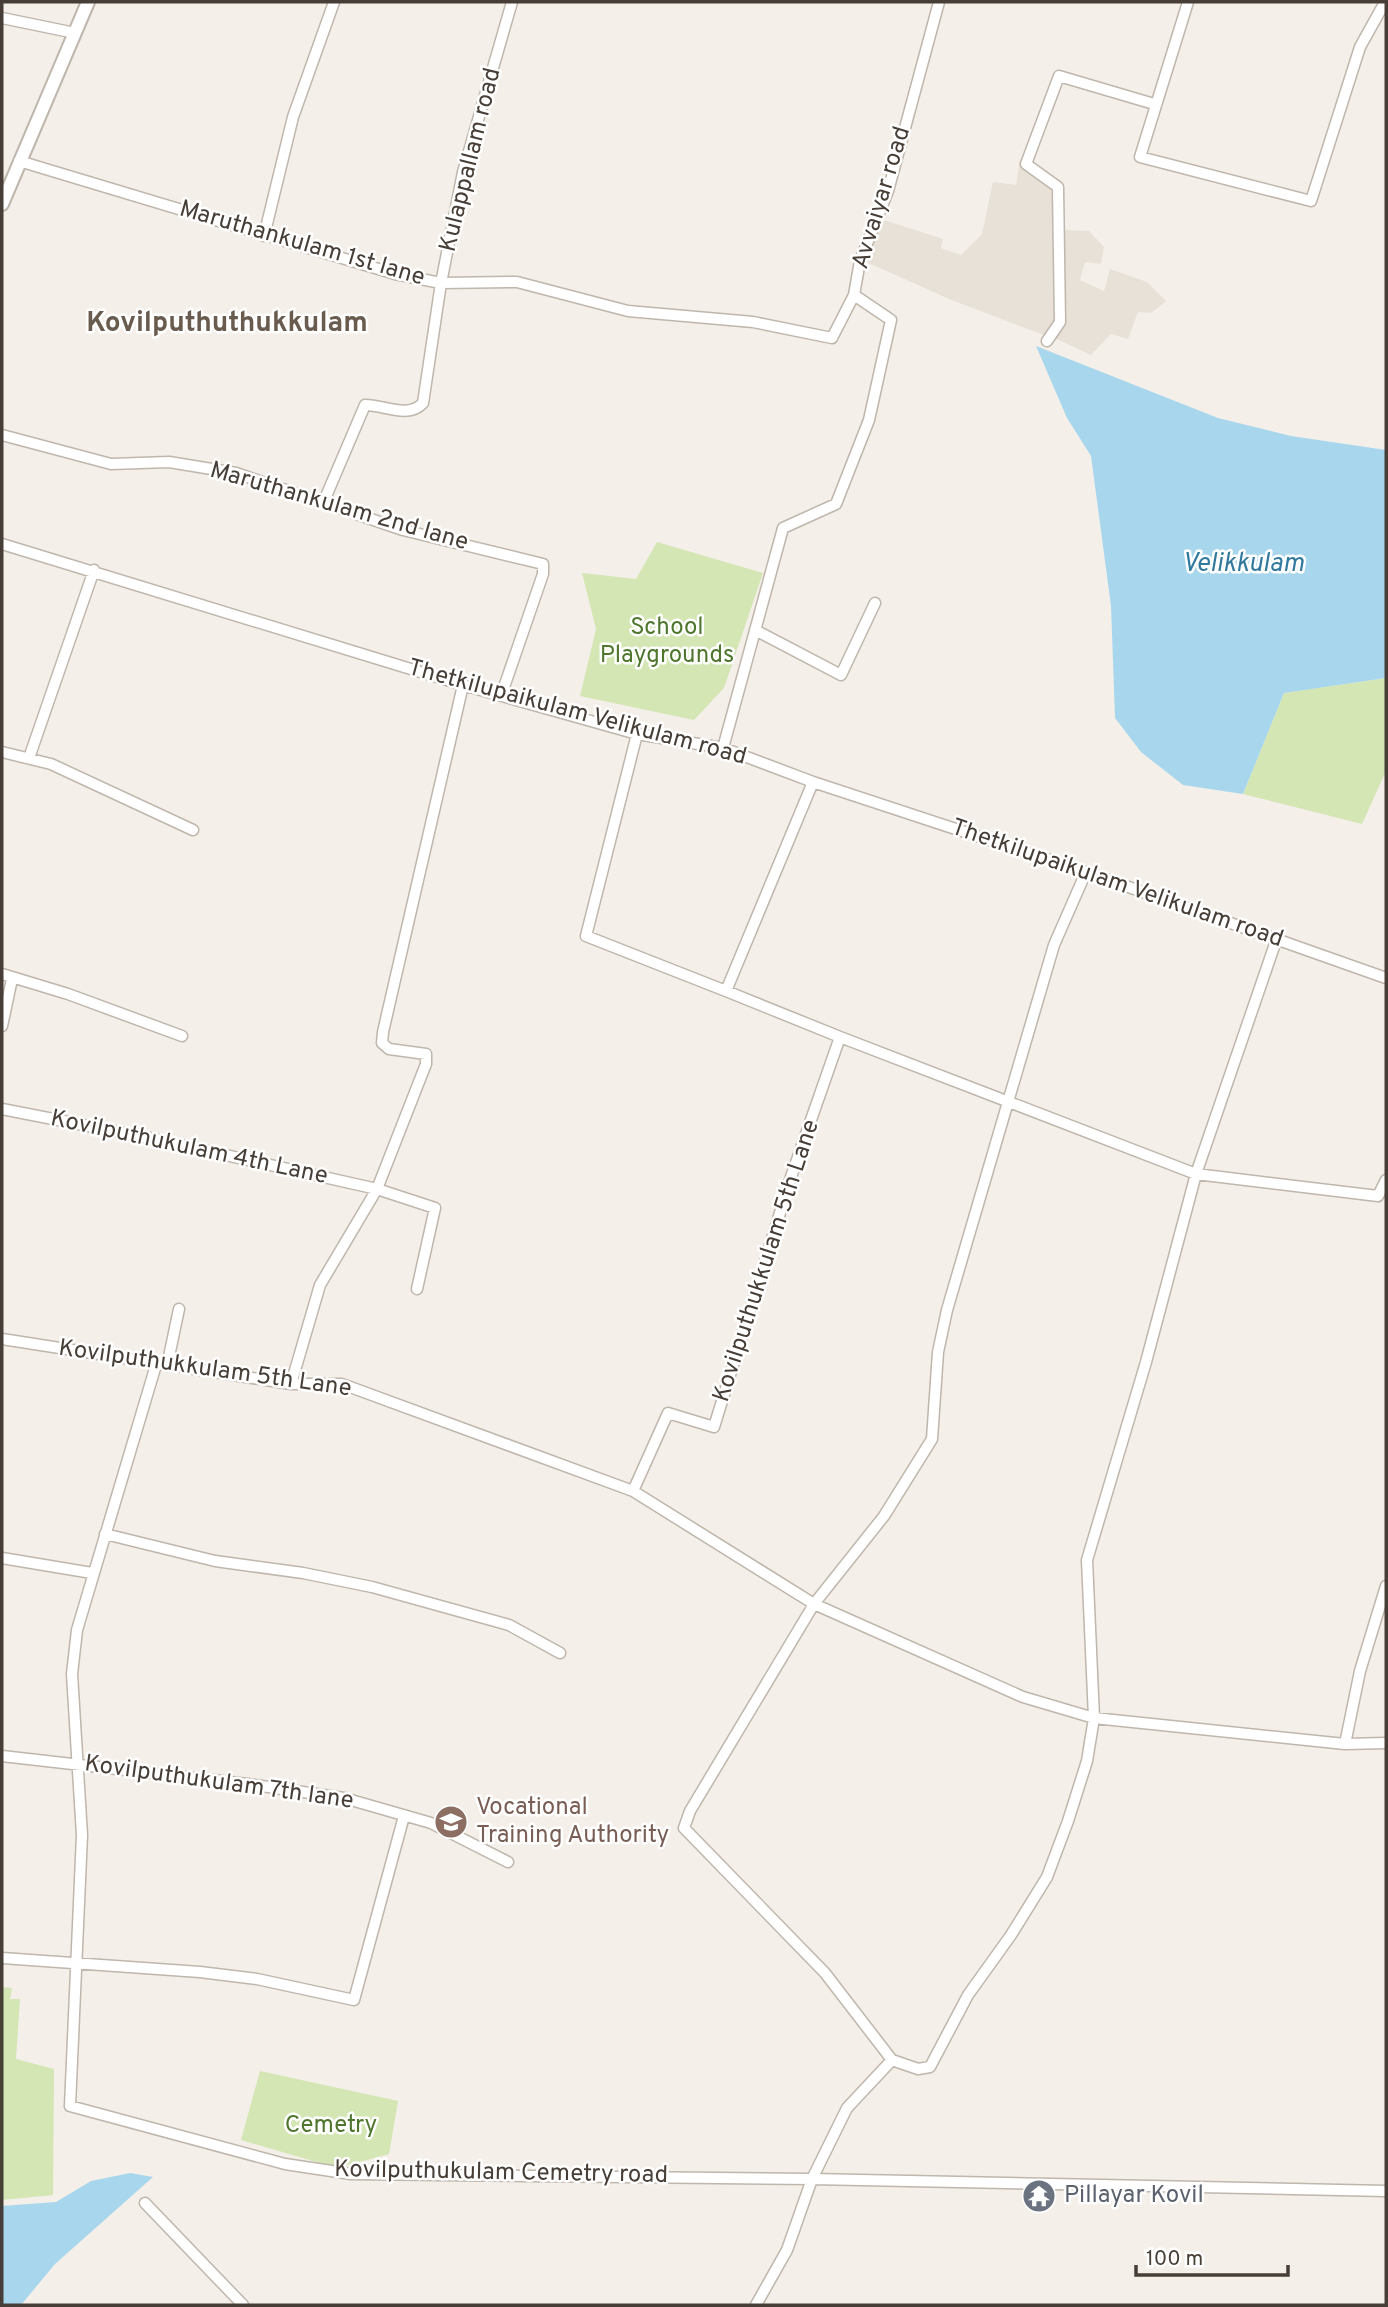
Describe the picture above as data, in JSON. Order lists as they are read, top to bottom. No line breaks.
{"streets":{"street":["Kulappallam road","Avvaiyar road","Maruthankulam 1st lane","Maruthankulam 2nd lane","Thetkilupaikulam Velikulam road","Kovilputhukulam 4th Lane","Kovilputhukkulam 5th Lane","Kovilputhukulam 7th lane","Kovilputhukulam Cemetry road"]},"crossings":[["Kulappallam road","Maruthankulam 1st lane"],["Kulappallam road","Maruthankulam 2nd lane"],["Avvaiyar road","Maruthankulam 1st lane"],["Avvaiyar road","Thetkilupaikulam Velikulam road"],["Maruthankulam 2nd lane","Thetkilupaikulam Velikulam road"],["Kovilputhukkulam 5th Lane","Kovilputhukulam Cemetry road"],["Kovilputhukulam 7th lane","Kovilputhukulam Cemetry road"]],"districts":["Kovilputhuthukkulam"],"water":["Velikkulam"],"parks":["School Playgrounds","Cemetry"],"places":{"school or university":["Vocational Training Authority"],"temple":["Pillayar Kovil"]},"scale_bar":"100 m"}
